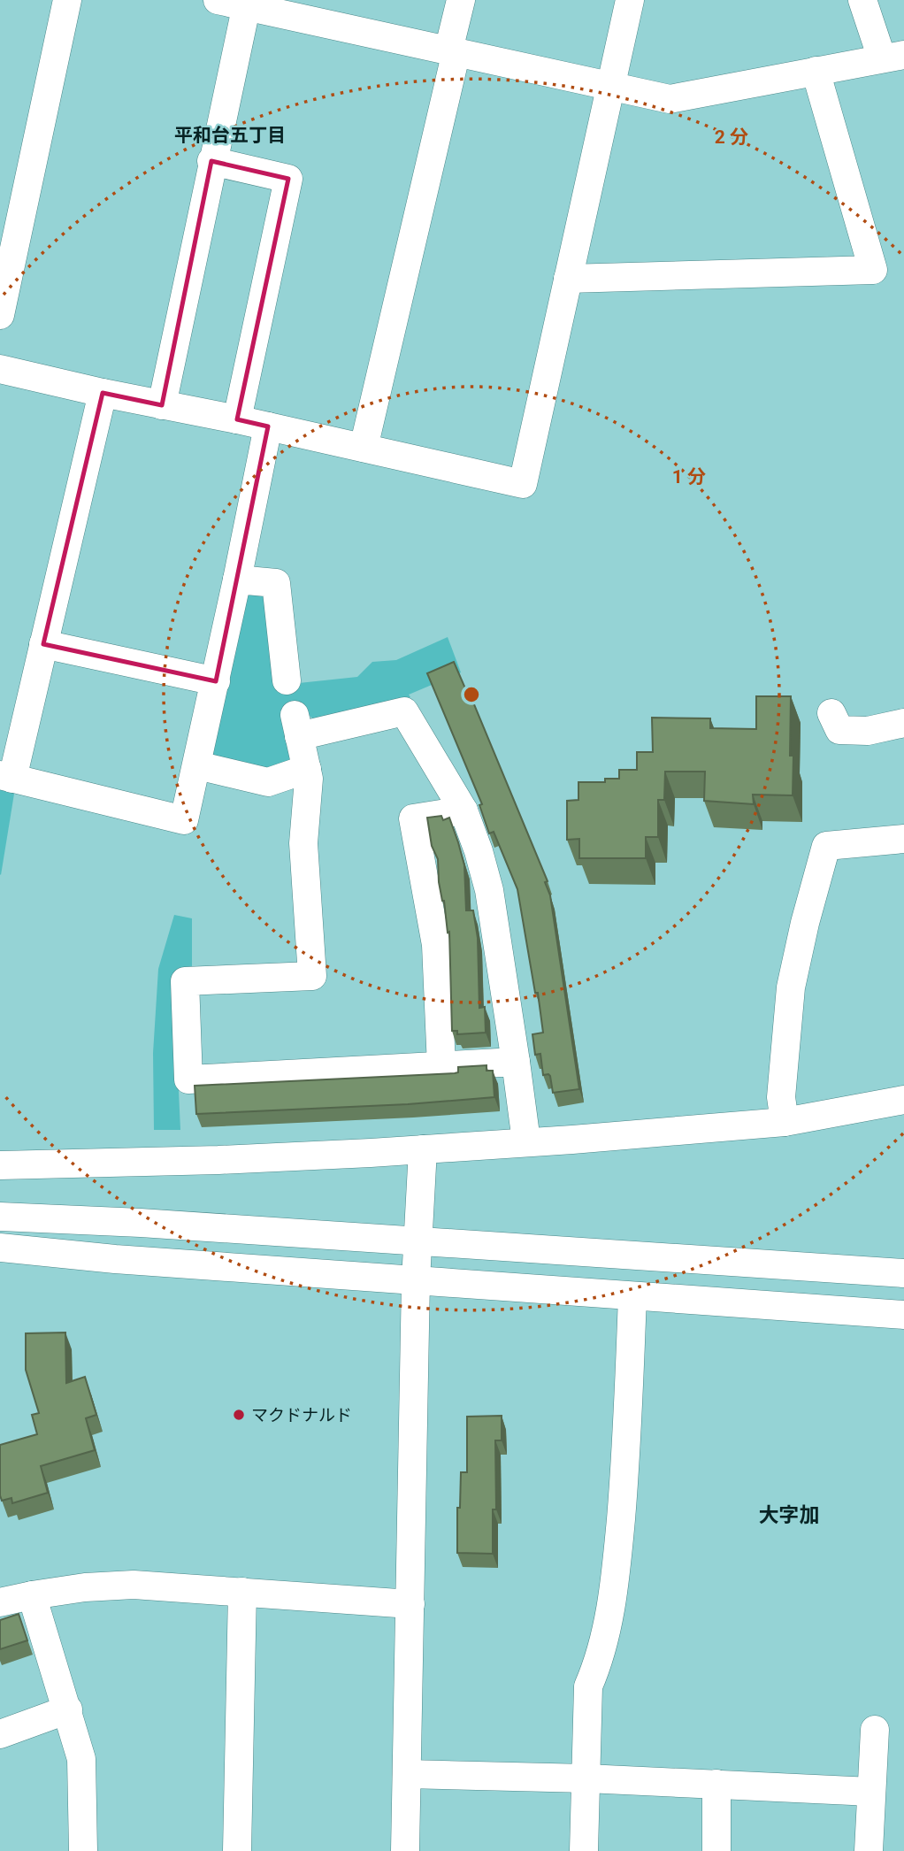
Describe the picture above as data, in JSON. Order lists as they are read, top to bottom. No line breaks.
{"districts":["平和台五丁目","大字加"],"places":["マクドナルド"],"rings":["2 分","1 分"]}
